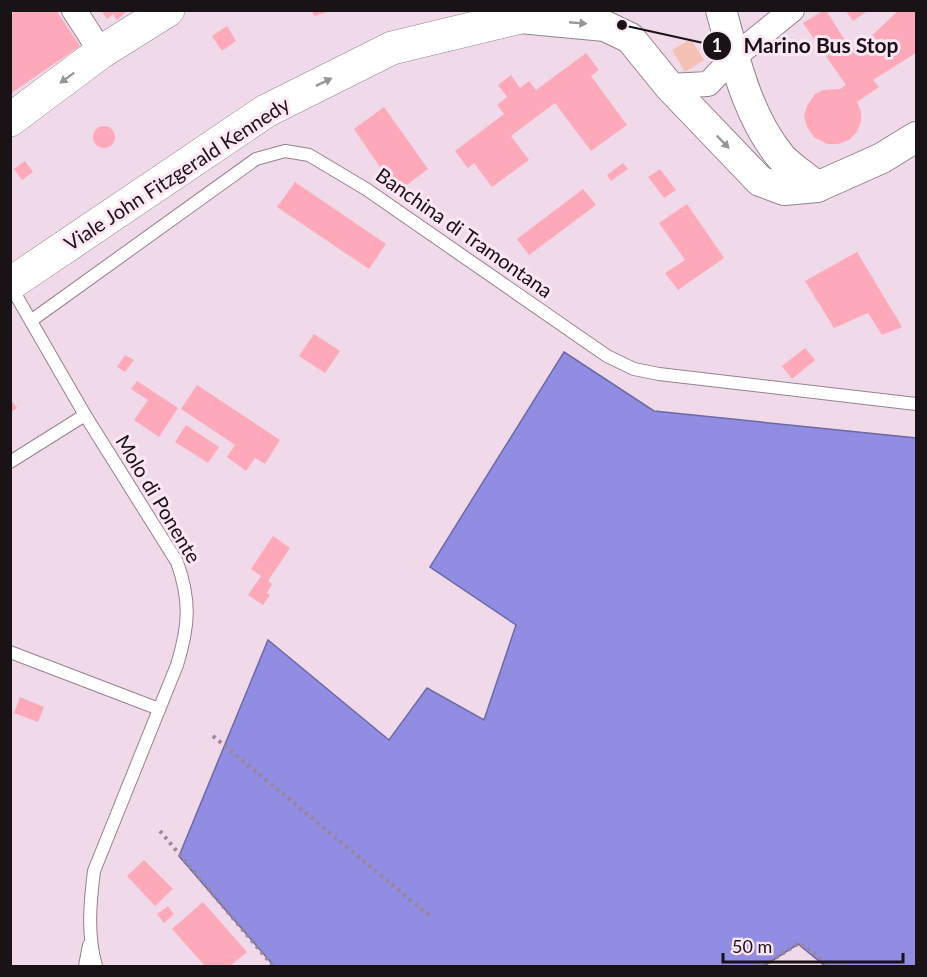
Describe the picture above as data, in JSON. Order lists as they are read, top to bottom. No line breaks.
{"streets":{"main road":["Viale John Fitzgerald Kennedy"],"lane":["Banchina di Tramontana","Molo di Ponente"]},"crossings":[["Viale John Fitzgerald Kennedy","Molo di Ponente"],["Banchina di Tramontana","Molo di Ponente"]],"places":["Marino Bus Stop"],"scale_bar":"50 m"}
